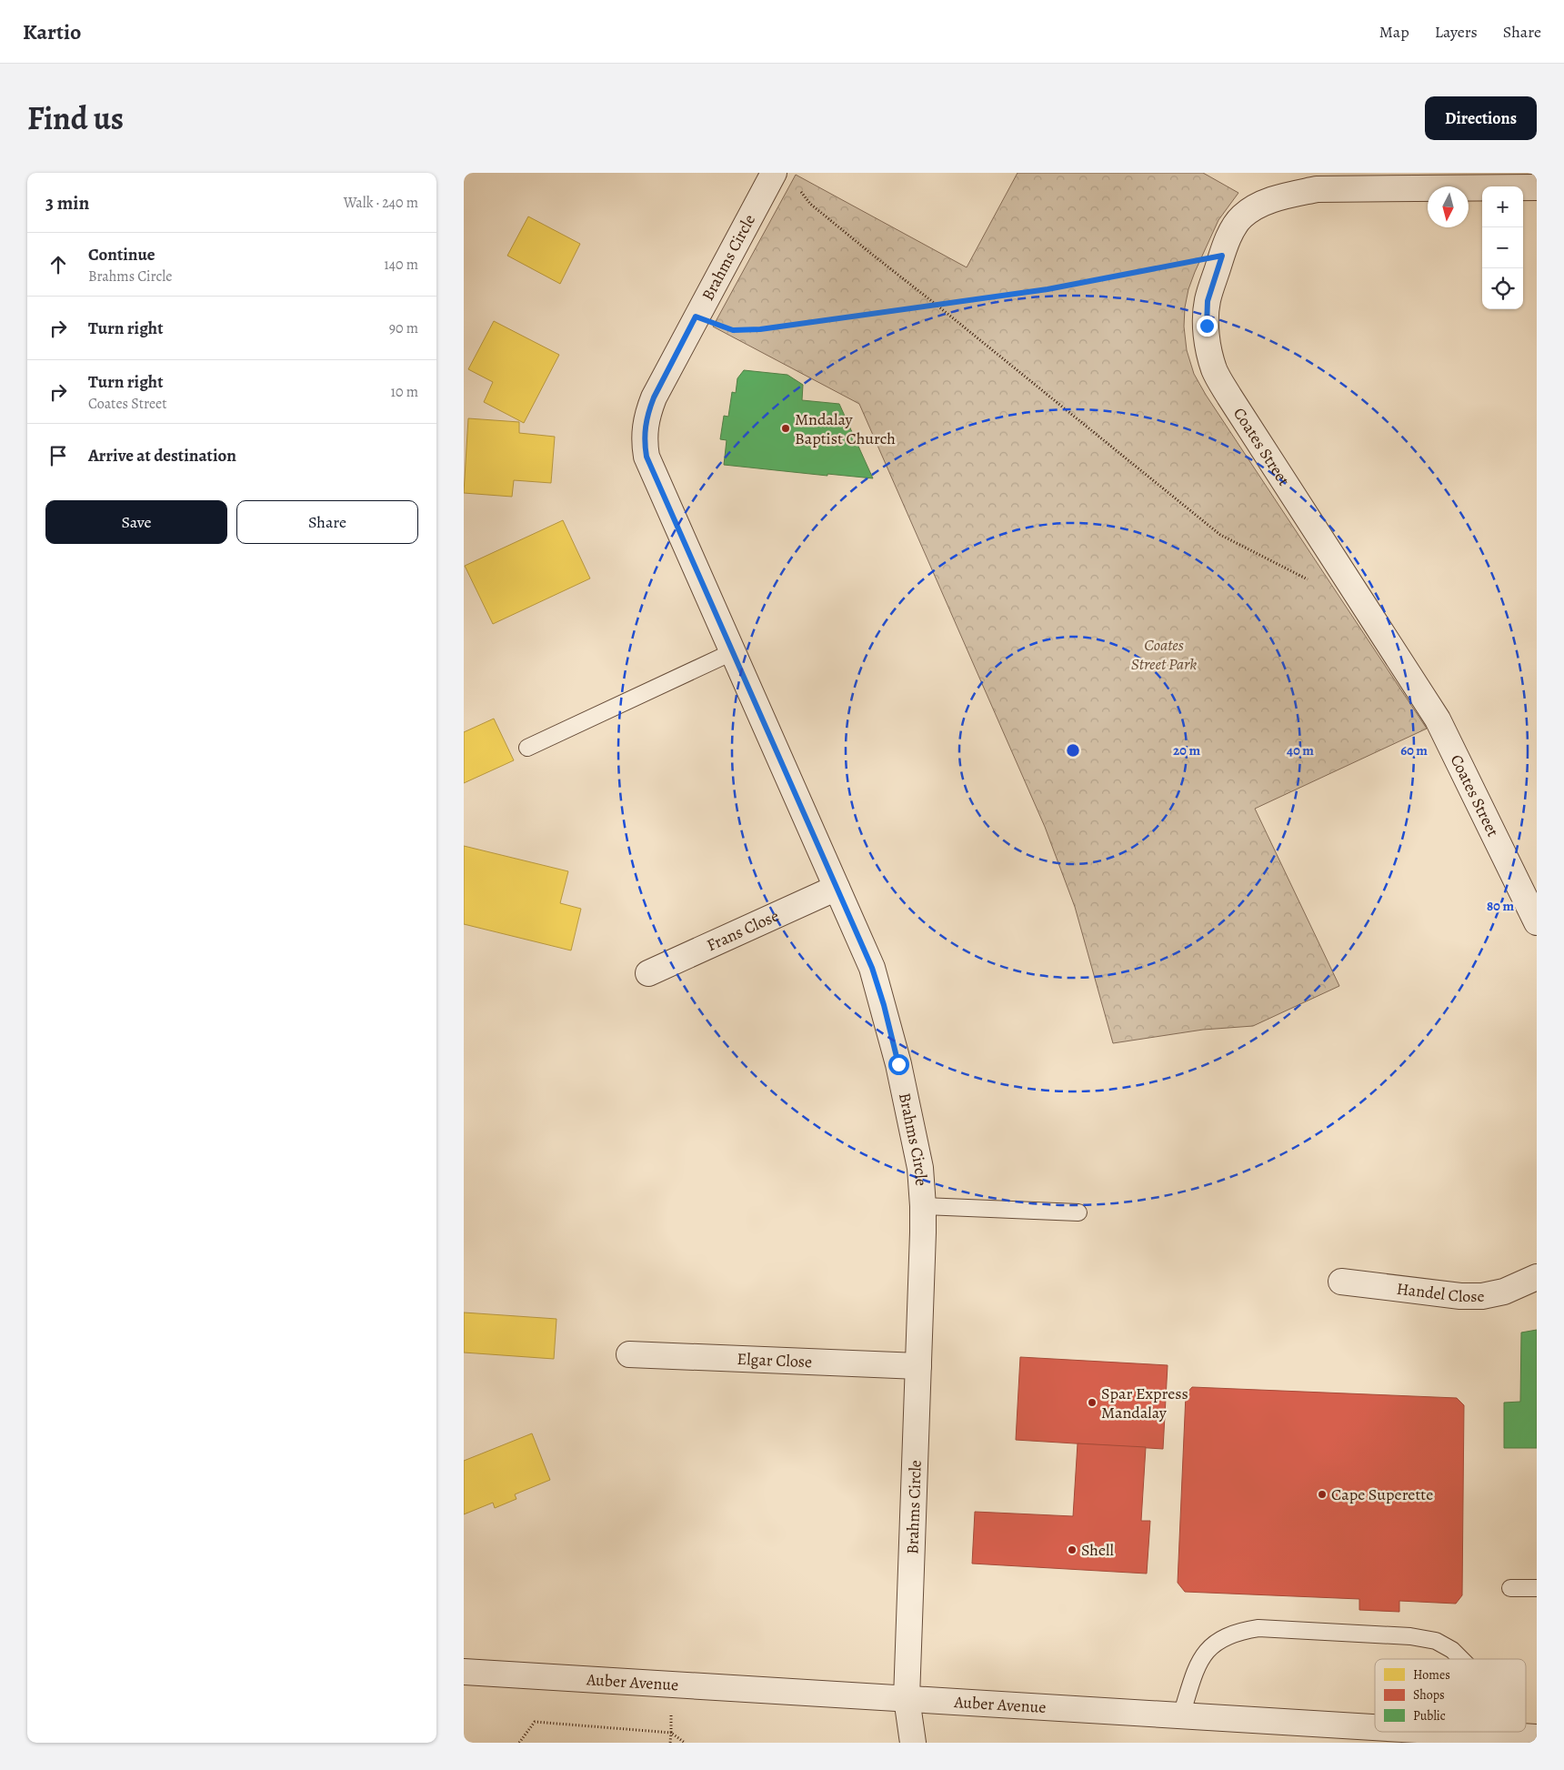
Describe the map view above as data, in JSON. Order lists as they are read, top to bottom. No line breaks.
{"streets":{"street":["Brahms Circle","Coates Street","Frans Close","Handel Close","Elgar Close","Auber Avenue"]},"crossings":[["Brahms Circle","Frans Close"],["Brahms Circle","Elgar Close"],["Brahms Circle","Auber Avenue"]],"parks":["Coates Street Park"],"places":["Mndalay Baptist Church","Spar Express Mandalay","Cape Superette","Shell"],"legend":["Homes","Shops","Public"],"north":"bottom","page":{"header":"Kartio","nav":["Map","Layers","Share"],"title":"Find us","buttons":["Directions",["Save","Share"]],"heading":["3 min","Walk · 240 m"],"map_buttons":["+","−"],"list":[["Continue","Brahms Circle","140 m"],["Turn right","90 m"],["Turn right","Coates Street","10 m"],"Arrive at destination"]},"rings":["20 m","40 m","60 m","80 m"]}
